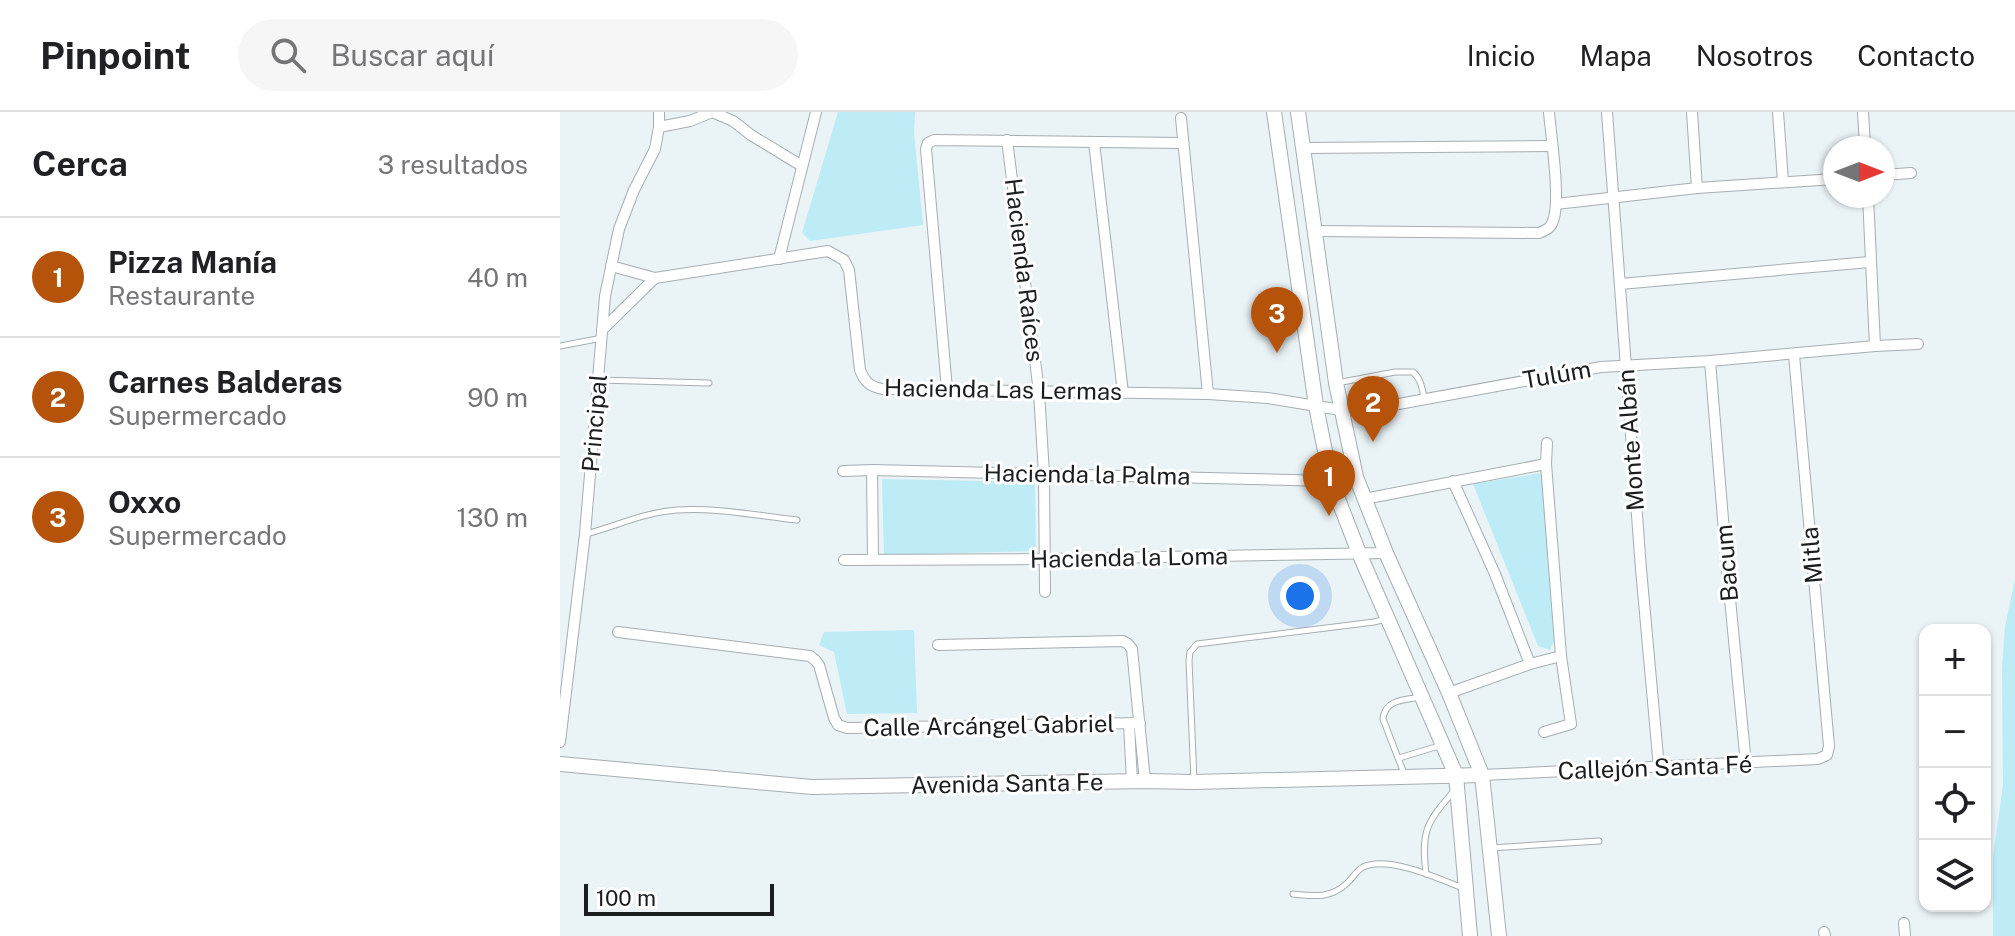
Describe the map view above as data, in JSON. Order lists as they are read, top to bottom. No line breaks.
{"streets":{"street":["Hacienda Raíces","Tulúm","Hacienda Las Lermas","Principal","Monte Albán","Hacienda la Palma","Mitla","Hacienda la Loma","Bacum","Calle Arcángel Gabriel","Callejón Santa Fé","Avenida Santa Fe"]},"crossings":[["Hacienda Raíces","Hacienda Las Lermas"],["Hacienda Raíces","Hacienda la Palma"],["Hacienda Raíces","Hacienda la Loma"],["Tulúm","Hacienda Las Lermas"],["Tulúm","Monte Albán"],["Tulúm","Mitla"],["Tulúm","Bacum"],["Hacienda Las Lermas","Principal"],["Monte Albán","Callejón Santa Fé"],["Mitla","Callejón Santa Fé"],["Bacum","Callejón Santa Fé"],["Callejón Santa Fé","Avenida Santa Fe"]],"scale_bar":"100 m","north":"right","page":{"header":"Pinpoint","search":"Buscar aquí","nav":["Inicio","Mapa","Nosotros","Contacto"],"heading":["Cerca","3 resultados"],"list":[{"mark":"1","name":"Pizza Manía","note":"Restaurante","value":"40 m"},{"mark":"2","name":"Carnes Balderas","note":"Supermercado","value":"90 m"},{"mark":"3","name":"Oxxo","note":"Supermercado","value":"130 m"}],"pins":["3","2","1"],"map_buttons":["+","−"],"scale":"100 m"}}
